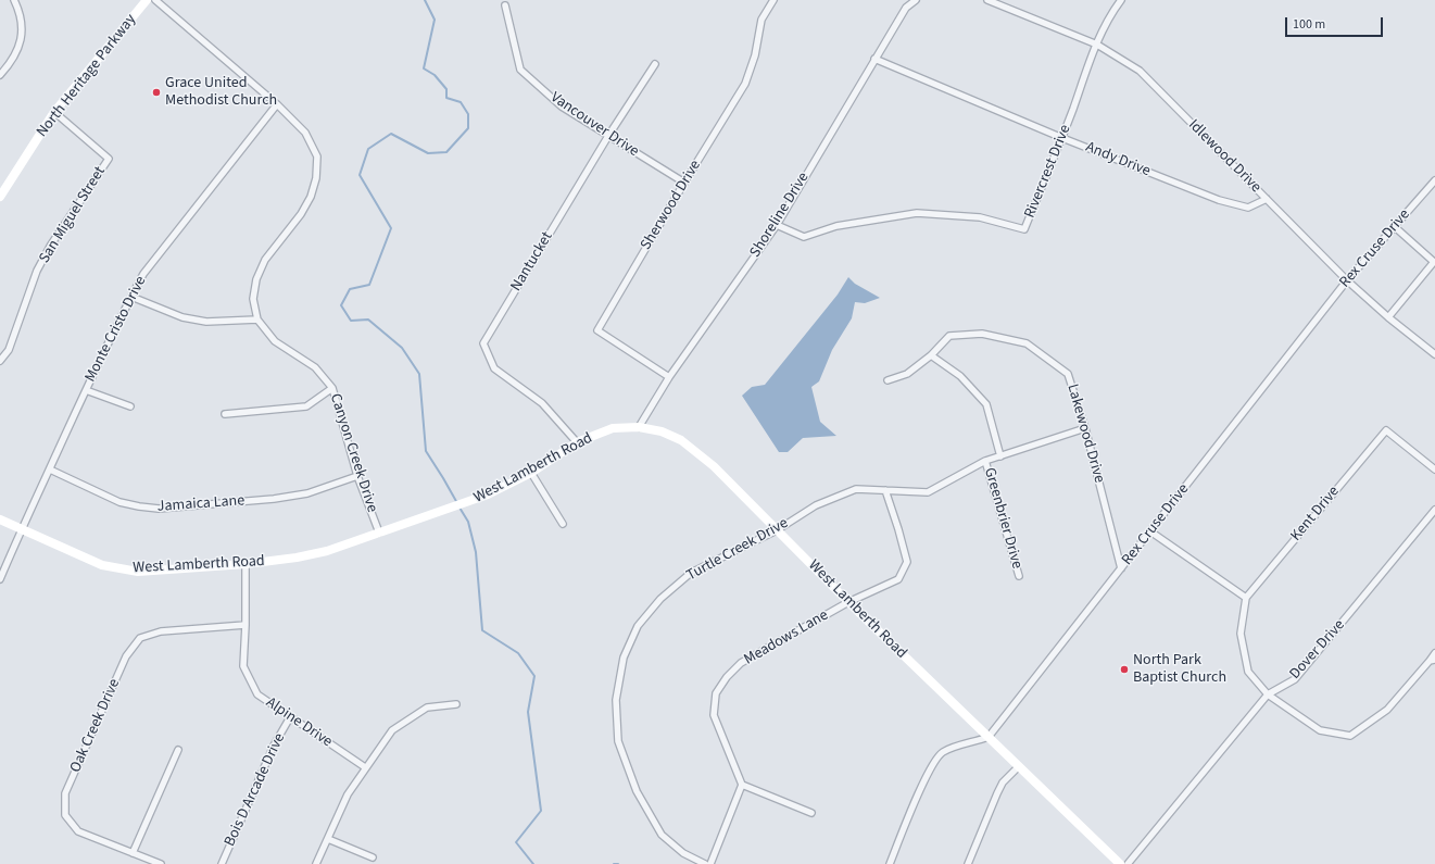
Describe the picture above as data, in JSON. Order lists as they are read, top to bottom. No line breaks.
{"streets":{"street":["North Heritage Parkway","Vancouver Drive","Idlewood Drive","Andy Drive","Rivercrest Drive","Sherwood Drive","San Miguel Street","Shoreline Drive","Rex Cruse Drive","Nantucket","Monte Cristo Drive","Lakewood Drive","Canyon Creek Drive","West Lamberth Road","Jamaica Lane","Kent Drive","Greenbrier Drive","Turtle Creek Drive","Meadows Lane","Dover Drive","Alpine Drive","Oak Creek Drive","Bois D Arcade Drive"]},"crossings":[["North Heritage Parkway","San Miguel Street"],["Vancouver Drive","Sherwood Drive"],["Vancouver Drive","Nantucket"],["Idlewood Drive","Andy Drive"],["Idlewood Drive","Rivercrest Drive"],["Idlewood Drive","Rex Cruse Drive"],["Andy Drive","Rivercrest Drive"],["Andy Drive","Shoreline Drive"],["Rivercrest Drive","Shoreline Drive"],["Sherwood Drive","Shoreline Drive"],["Shoreline Drive","West Lamberth Road"],["Rex Cruse Drive","Lakewood Drive"],["Rex Cruse Drive","West Lamberth Road"],["Nantucket","West Lamberth Road"],["Monte Cristo Drive","Canyon Creek Drive"],["Monte Cristo Drive","West Lamberth Road"],["Monte Cristo Drive","Jamaica Lane"],["Lakewood Drive","Greenbrier Drive"],["Lakewood Drive","Turtle Creek Drive"],["Canyon Creek Drive","West Lamberth Road"],["Canyon Creek Drive","Jamaica Lane"],["West Lamberth Road","Turtle Creek Drive"],["West Lamberth Road","Meadows Lane"],["West Lamberth Road","Alpine Drive"],["Greenbrier Drive","Turtle Creek Drive"],["Turtle Creek Drive","Meadows Lane"],["Alpine Drive","Oak Creek Drive"],["Alpine Drive","Bois D Arcade Drive"]],"places":["Grace United Methodist Church","North Park Baptist Church"],"scale_bar":"100 m"}
